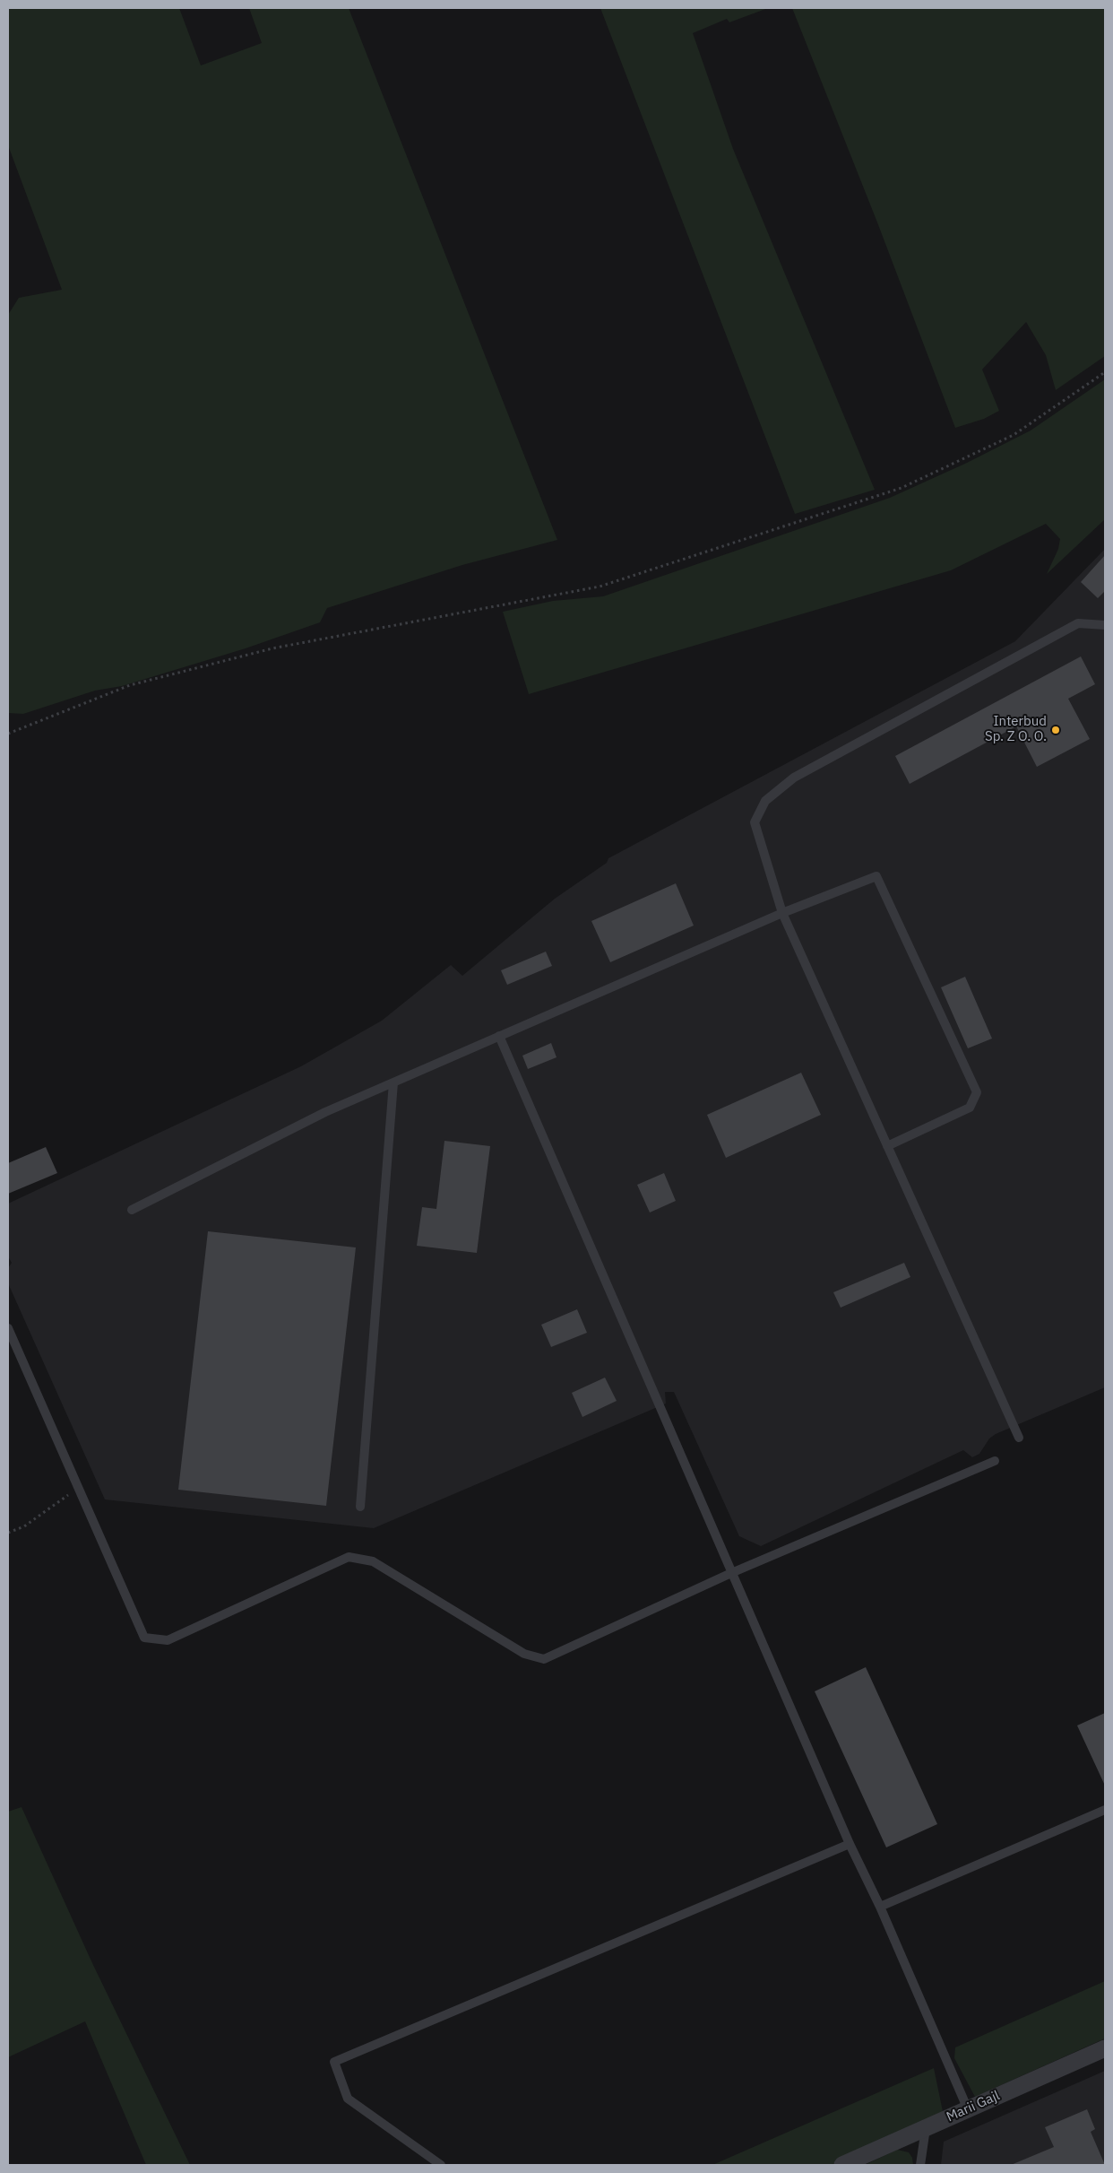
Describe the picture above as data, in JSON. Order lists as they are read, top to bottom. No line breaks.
{"streets":{"street":["Marii Gajl"]},"places":["Interbud Sp. Z O. O."]}
